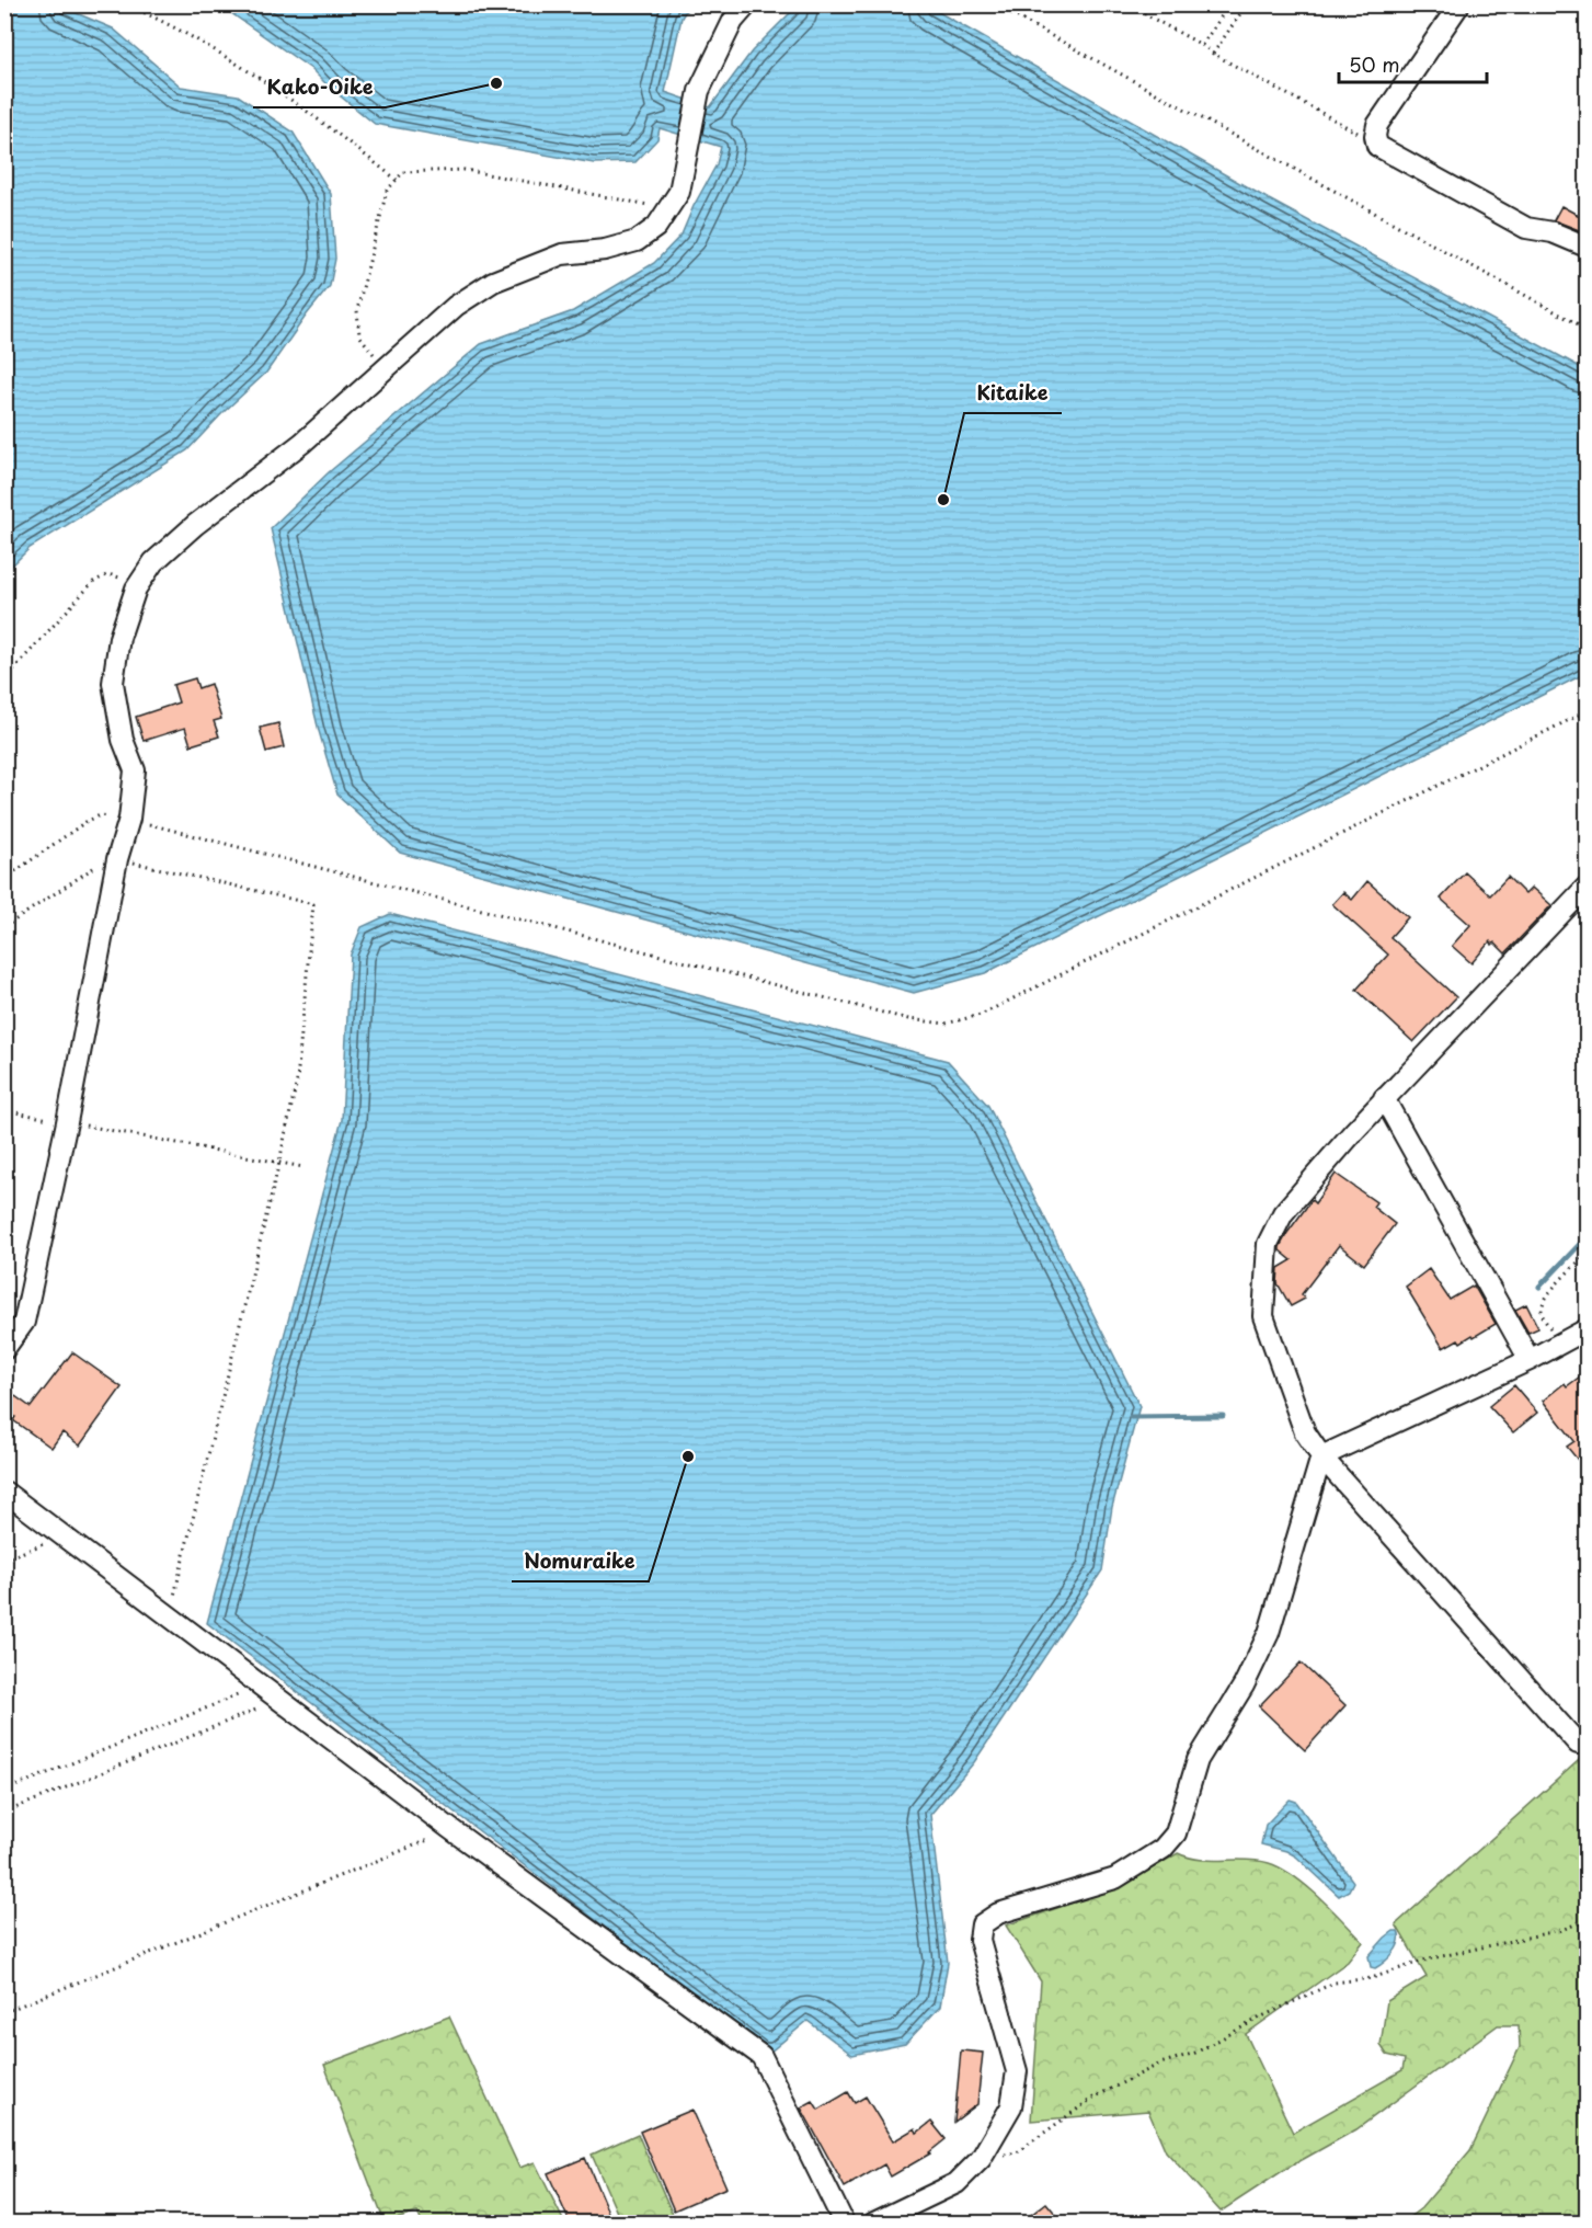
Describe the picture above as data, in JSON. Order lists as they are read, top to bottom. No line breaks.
{"places":["Kako-Oike","Kitaike","Nomuraike"],"scale_bar":"50 m"}
